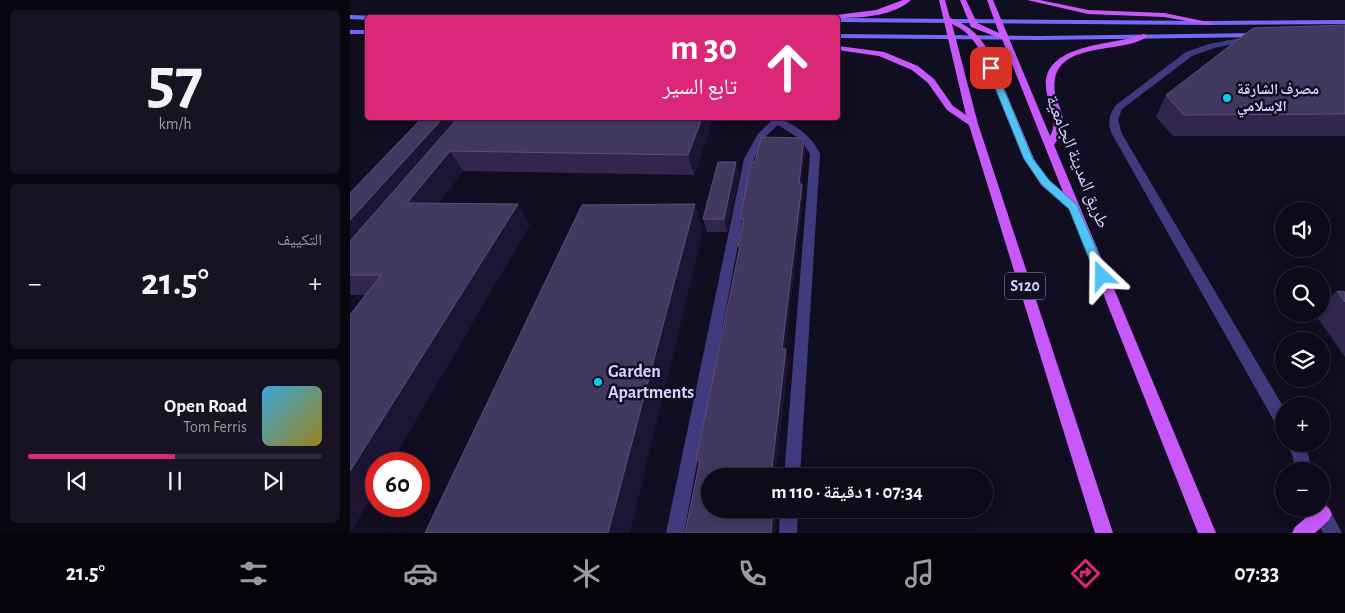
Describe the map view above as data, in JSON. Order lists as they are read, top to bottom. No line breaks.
{"streets":{"main road":["طريق المدينة الجامعية","S120"]},"places":["مصرف الشارقة الإسلامي","Garden Apartments"],"page":{"tile":[["57","km/h"],"التكييف"],"turn":["30 m","تابع السير"],"map_buttons":["+","−"],"heat":["−","21.5°","+"],"song":["Open Road","Tom Ferris"],"limit":"60","trip":"07:34 · 1 دقيقة · 110 m","tabs":["07:33","21.5°"]}}
